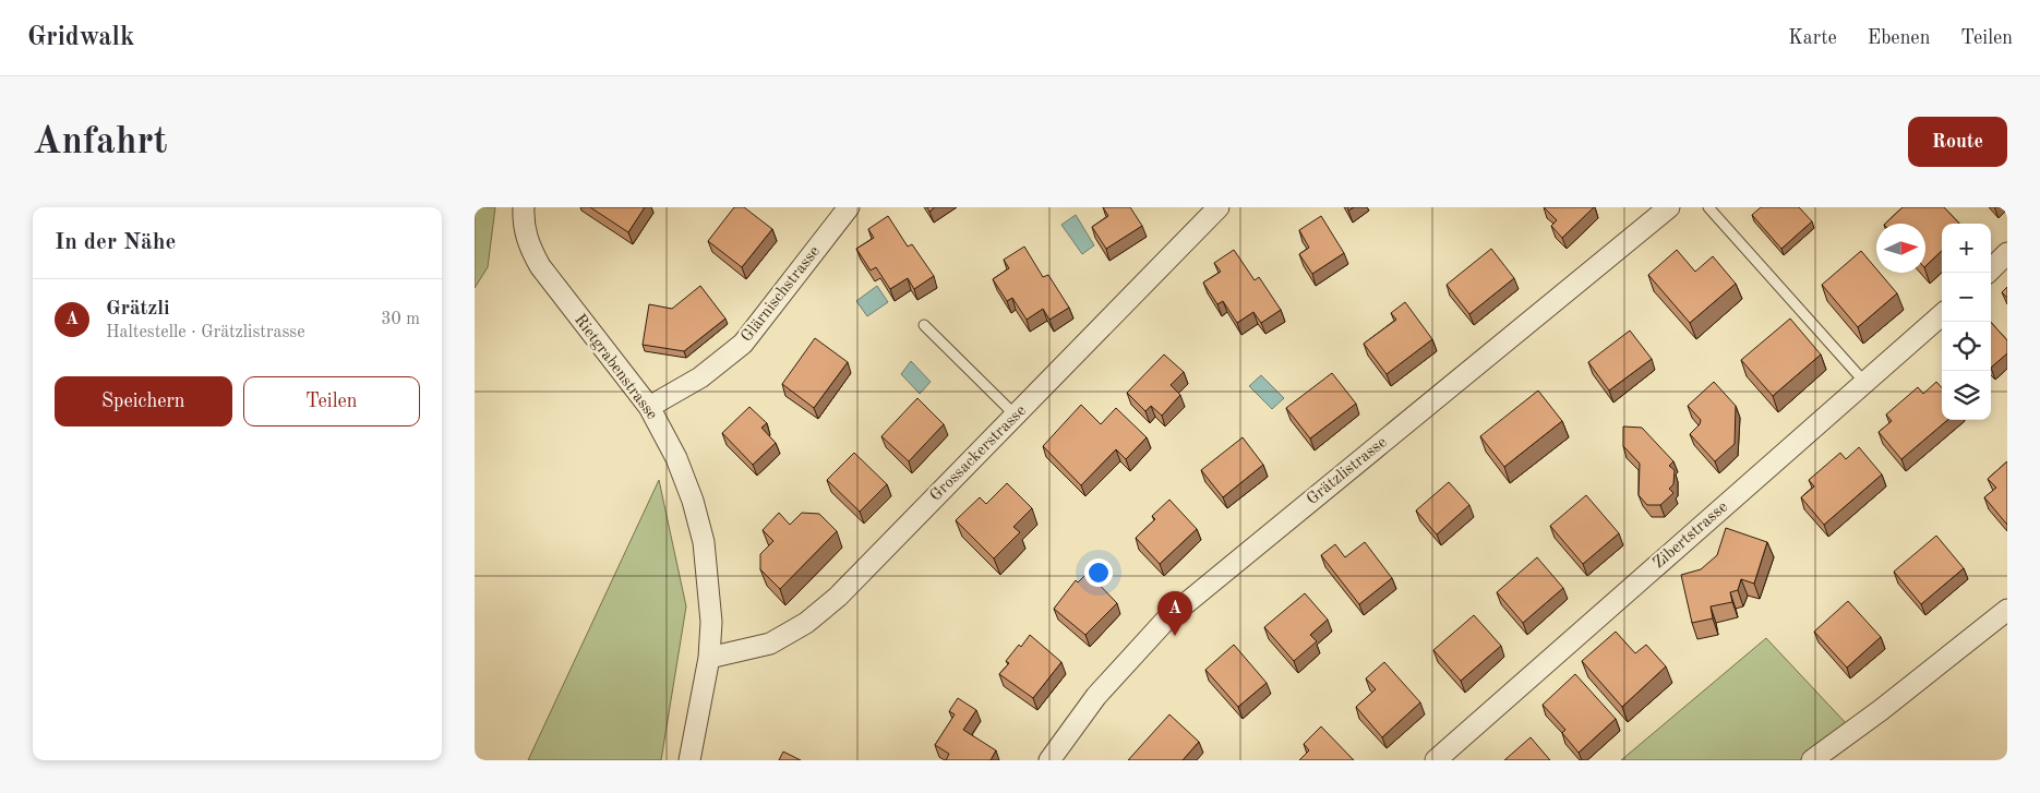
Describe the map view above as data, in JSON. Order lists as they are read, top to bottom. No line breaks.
{"streets":{"street":["Glärnischstrasse","Rietgrabenstrasse","Grossackerstrasse","Grätzlistrasse","Zibertstrasse"]},"crossings":[["Glärnischstrasse","Rietgrabenstrasse"],["Rietgrabenstrasse","Grossackerstrasse"]],"north":"right","page":{"header":"Gridwalk","nav":["Karte","Ebenen","Teilen"],"buttons":["Route",["Speichern","Teilen"]],"title":"Anfahrt","heading":"In der Nähe","map_buttons":["+","−"],"list":[{"mark":"A","name":"Grätzli","note":"Haltestelle · Grätzlistrasse","value":"30 m"}],"pins":"A"}}
